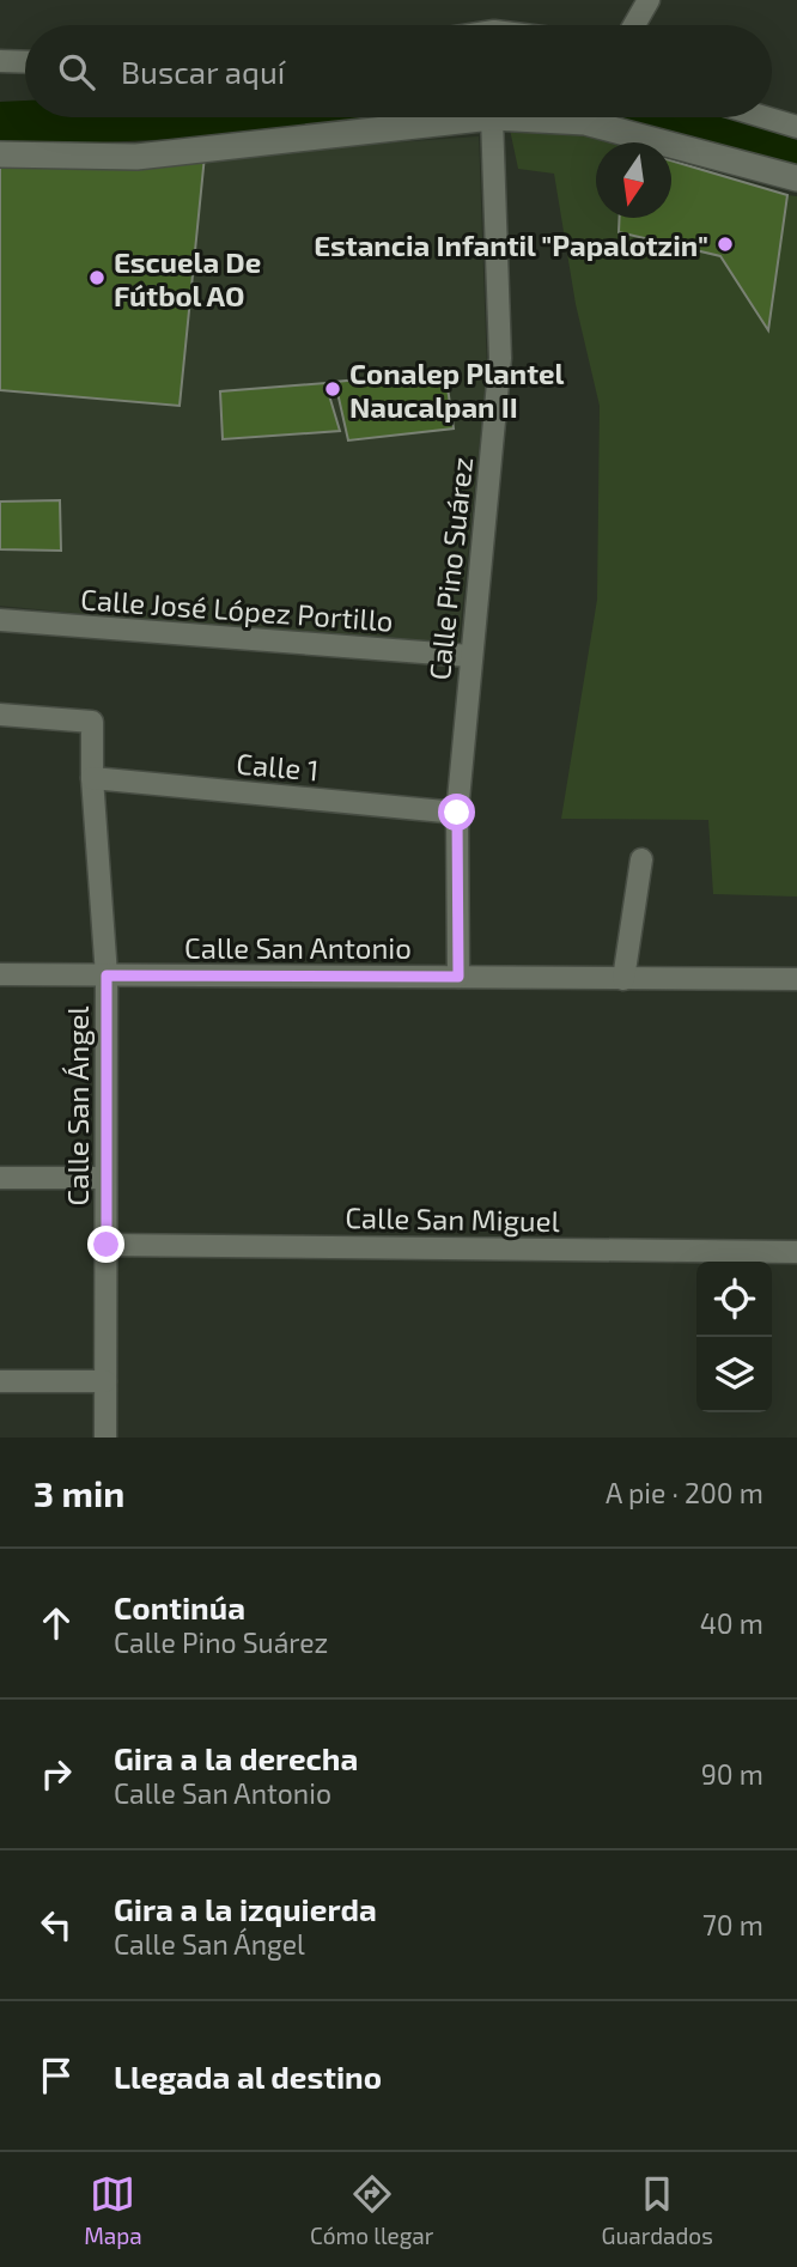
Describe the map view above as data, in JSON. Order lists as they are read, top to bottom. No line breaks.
{"streets":{"street":["Calle Pino Suárez","Calle José López Portillo","Calle 1","Calle San Antonio","Calle San Ángel","Calle San Miguel"]},"crossings":[["Calle Pino Suárez","Calle José López Portillo"],["Calle Pino Suárez","Calle 1"],["Calle Pino Suárez","Calle San Antonio"],["Calle 1","Calle San Ángel"],["Calle San Antonio","Calle San Ángel"],["Calle San Ángel","Calle San Miguel"]],"places":["Estancia Infantil \"Papalotzin\"","Escuela De Fútbol AO","Conalep Plantel Naucalpan II"],"north":"bottom","page":{"search":"Buscar aquí","heading":["3 min","A pie · 200 m"],"list":[["Continúa","Calle Pino Suárez","40 m"],["Gira a la derecha","Calle San Antonio","90 m"],["Gira a la izquierda","Calle San Ángel","70 m"],"Llegada al destino"],"nav":["Mapa","Cómo llegar","Guardados"]}}
